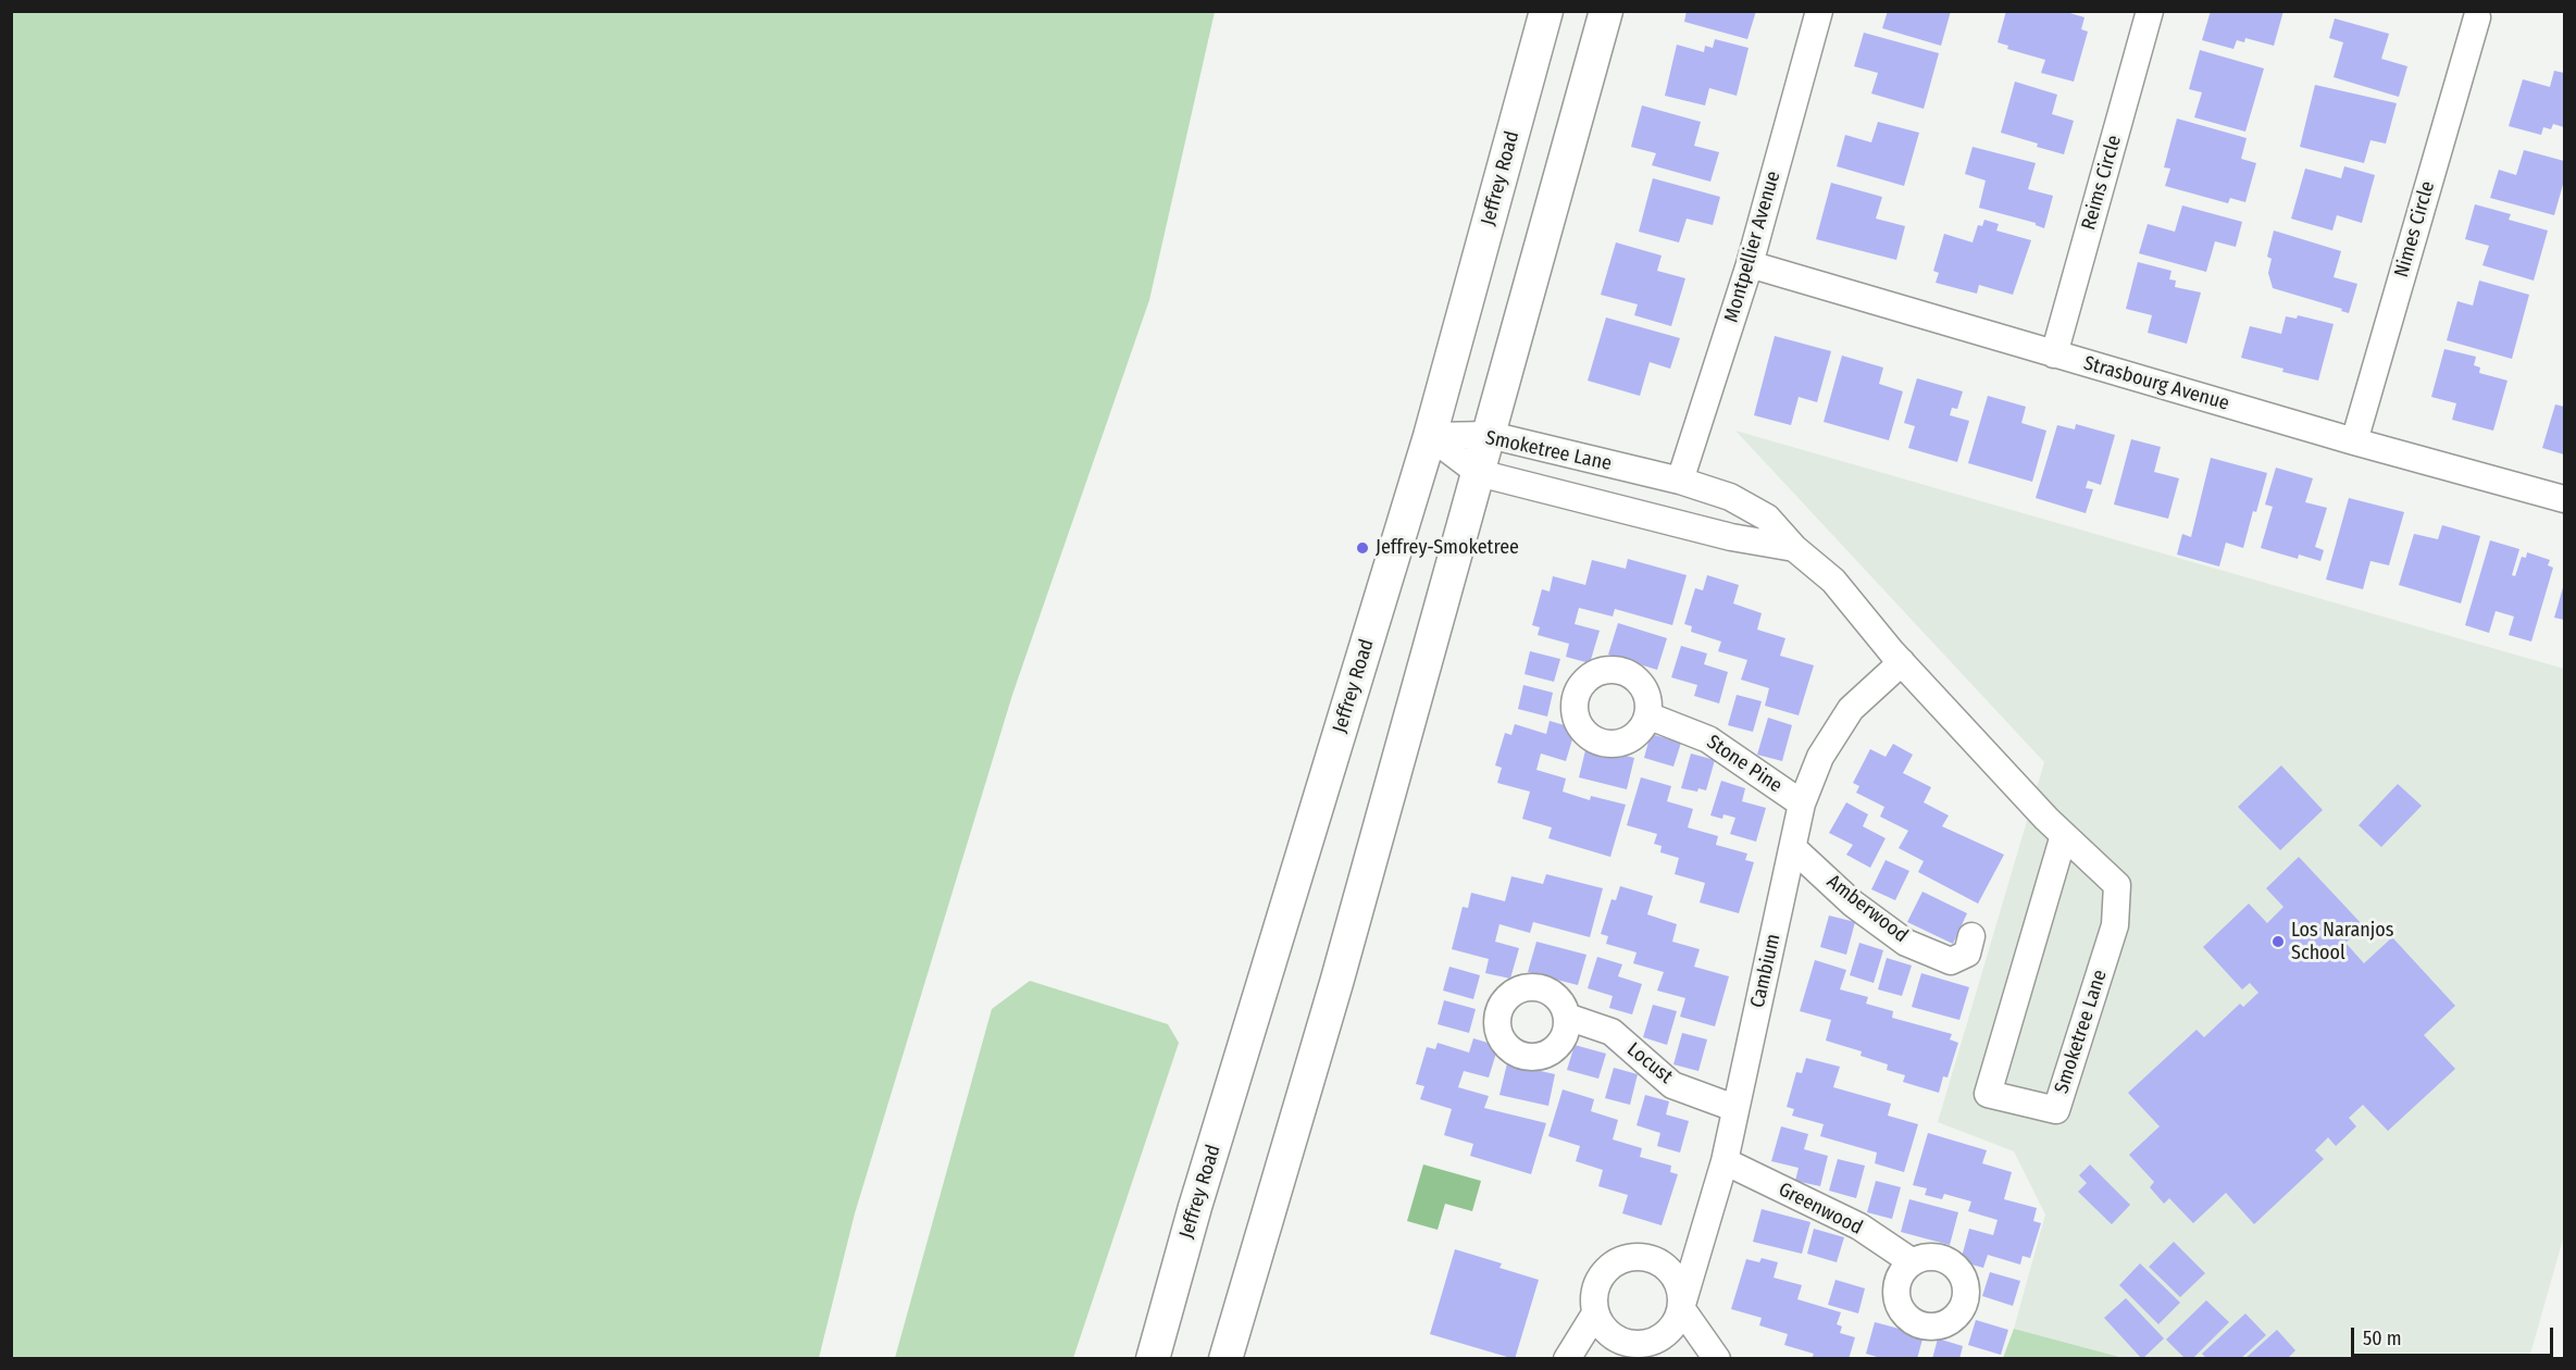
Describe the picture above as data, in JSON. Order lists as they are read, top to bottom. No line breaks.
{"streets":{"main road":["Jeffrey Road"],"street":["Reims Circle","Nimes Circle","Montpellier Avenue","Strasbourg Avenue","Smoketree Lane","Stone Pine","Amberwood","Cambium","Locust","Greenwood"]},"crossings":[["Jeffrey Road","Smoketree Lane"],["Reims Circle","Strasbourg Avenue"],["Nimes Circle","Strasbourg Avenue"],["Montpellier Avenue","Strasbourg Avenue"],["Montpellier Avenue","Smoketree Lane"],["Smoketree Lane","Cambium"],["Stone Pine","Cambium"],["Amberwood","Cambium"],["Cambium","Locust"],["Cambium","Greenwood"]],"places":["Jeffrey-Smoketree","Los Naranjos School"],"scale_bar":"50 m"}
